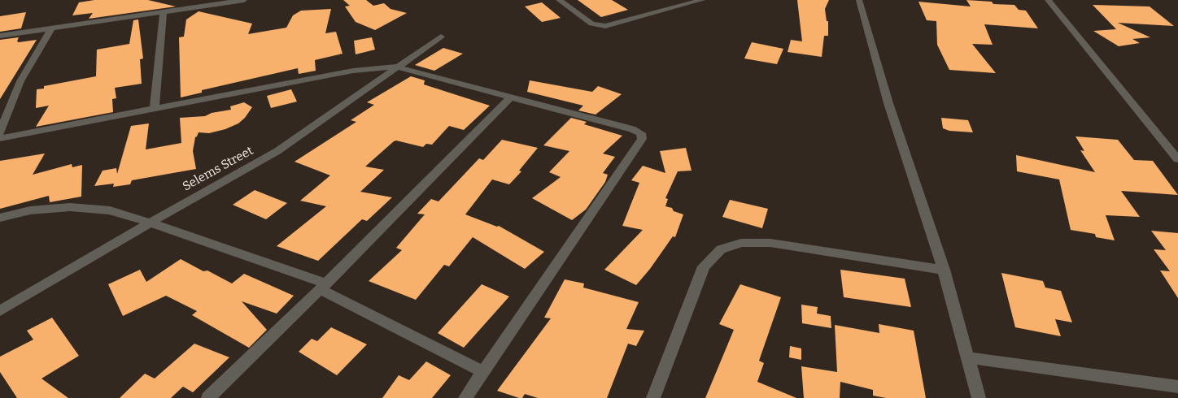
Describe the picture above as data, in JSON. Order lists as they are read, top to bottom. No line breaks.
{"streets":{"street":["Selems Street"]}}
